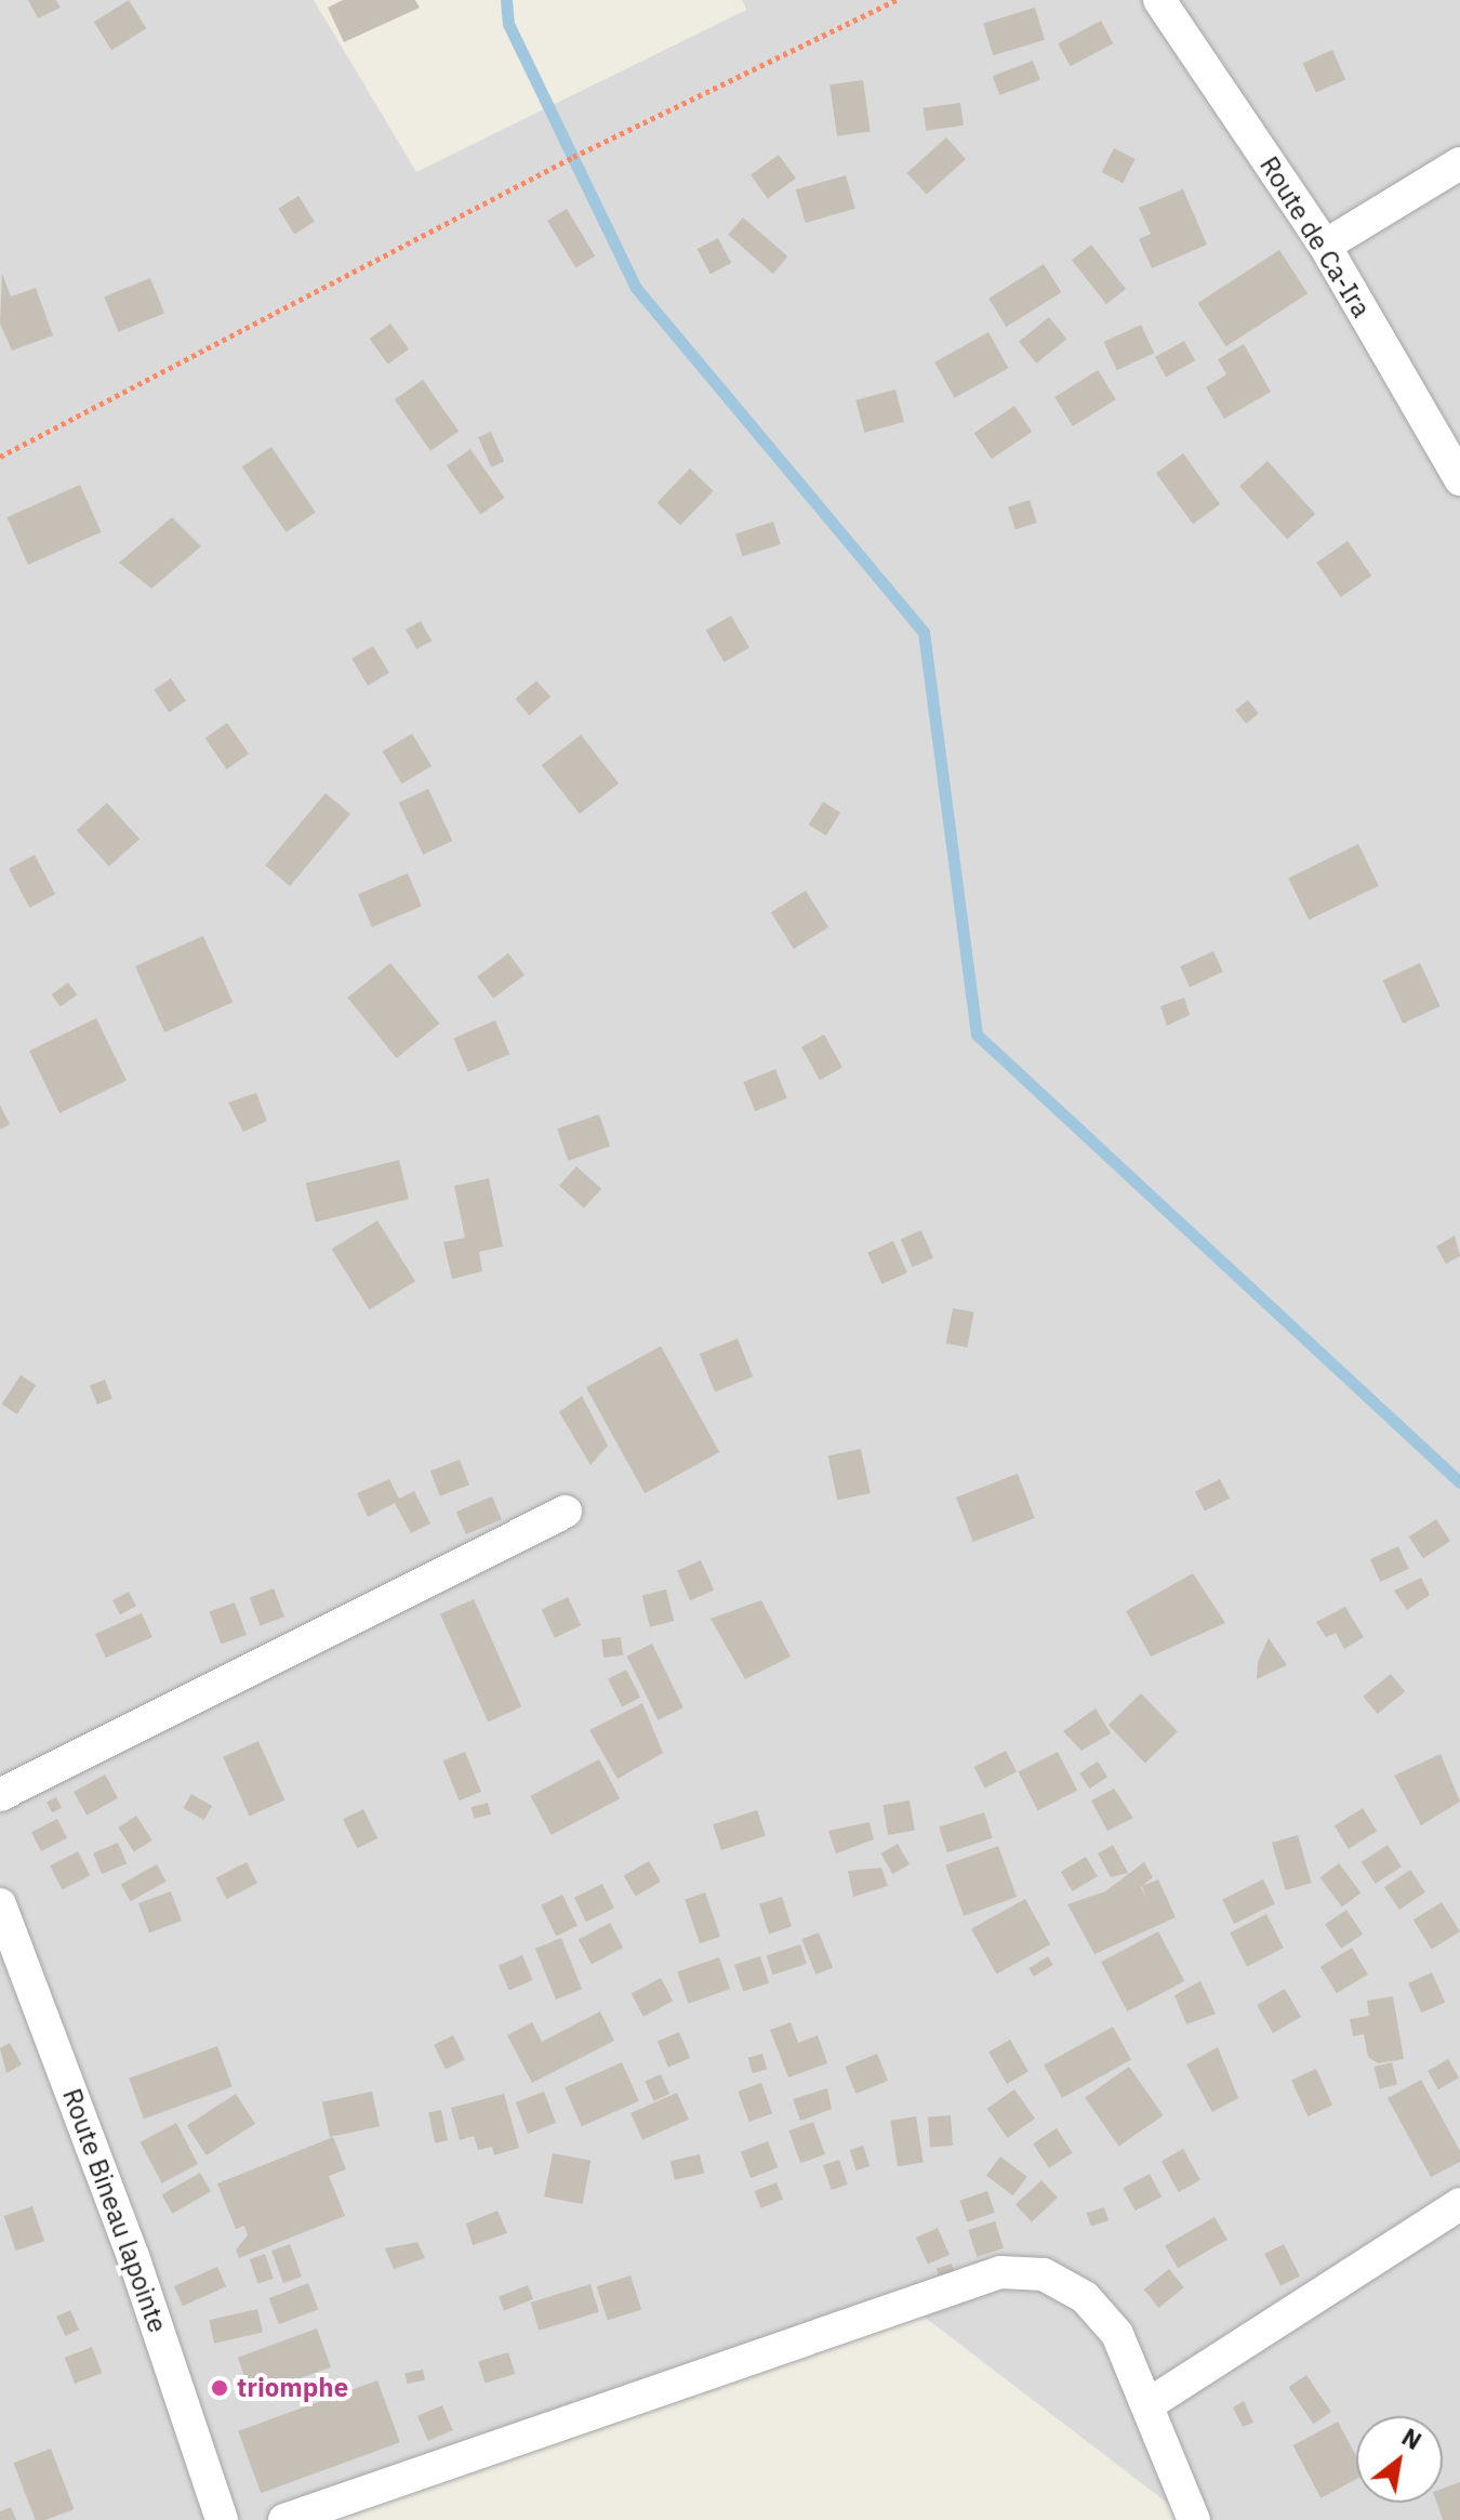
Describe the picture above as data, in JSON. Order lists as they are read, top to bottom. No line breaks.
{"streets":{"street":["Route de Ca-Ira","Route Bineau lapointe"]},"places":["triomphe"],"north":"top right"}
